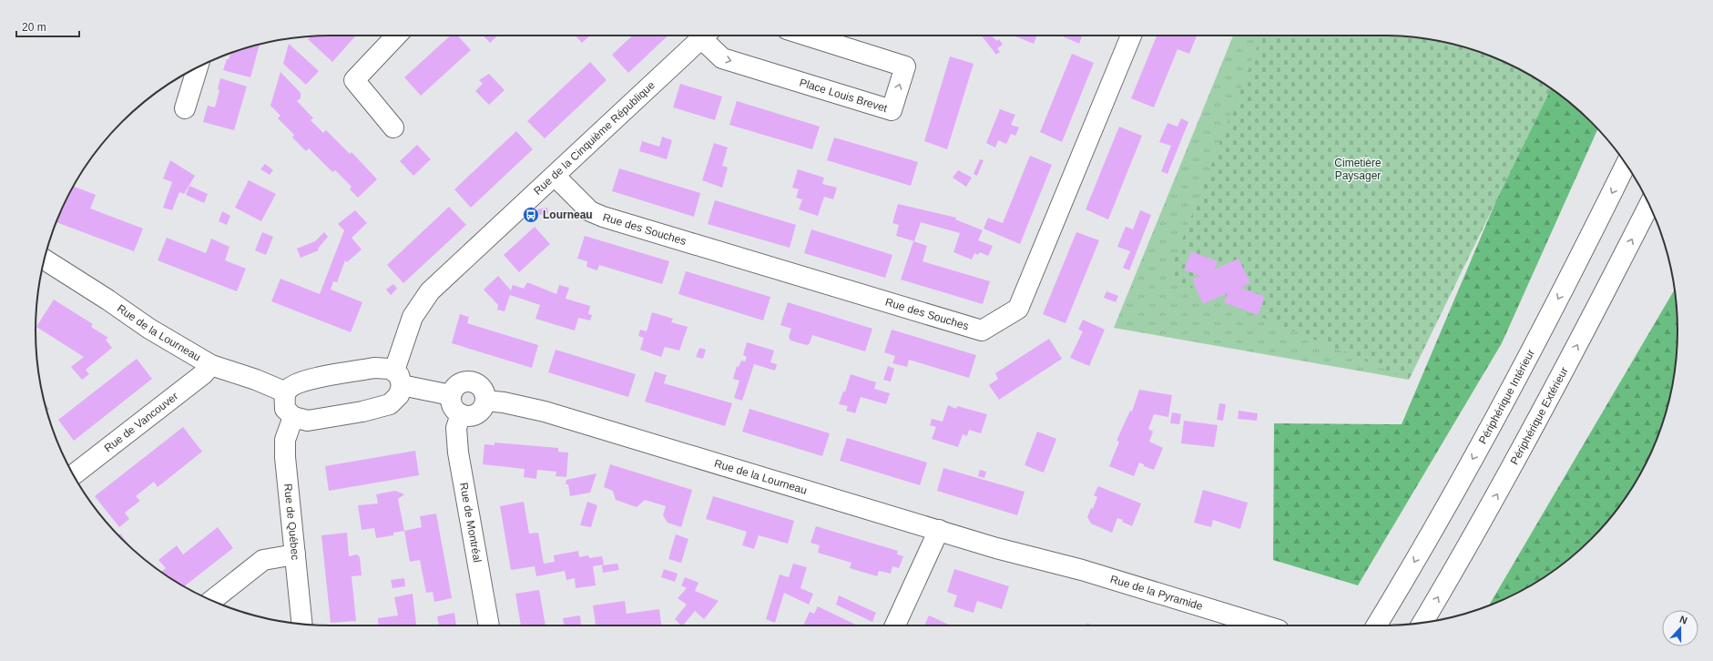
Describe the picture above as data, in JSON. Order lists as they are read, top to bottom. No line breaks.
{"streets":{"main road":["Place Louis Brevet","Rue de la Cinquième République","Rue des Souches","Rue de la Lourneau","Périphérique Intérieur","Périphérique Extérieur","Rue de Vancouver","Rue de Québec","Rue de Montréal","Rue de la Pyramide"]},"crossings":[["Rue de la Cinquième République","Rue des Souches"],["Rue de la Lourneau","Rue de Vancouver"],["Rue de la Lourneau","Rue de Montréal"],["Rue de la Lourneau","Rue de la Pyramide"]],"one_way":["Périphérique Intérieur","Périphérique Extérieur"],"parks":["Cimetière Paysager"],"places":{"bus stop":["Lourneau"]},"scale_bar":"20 m","north":"top"}
